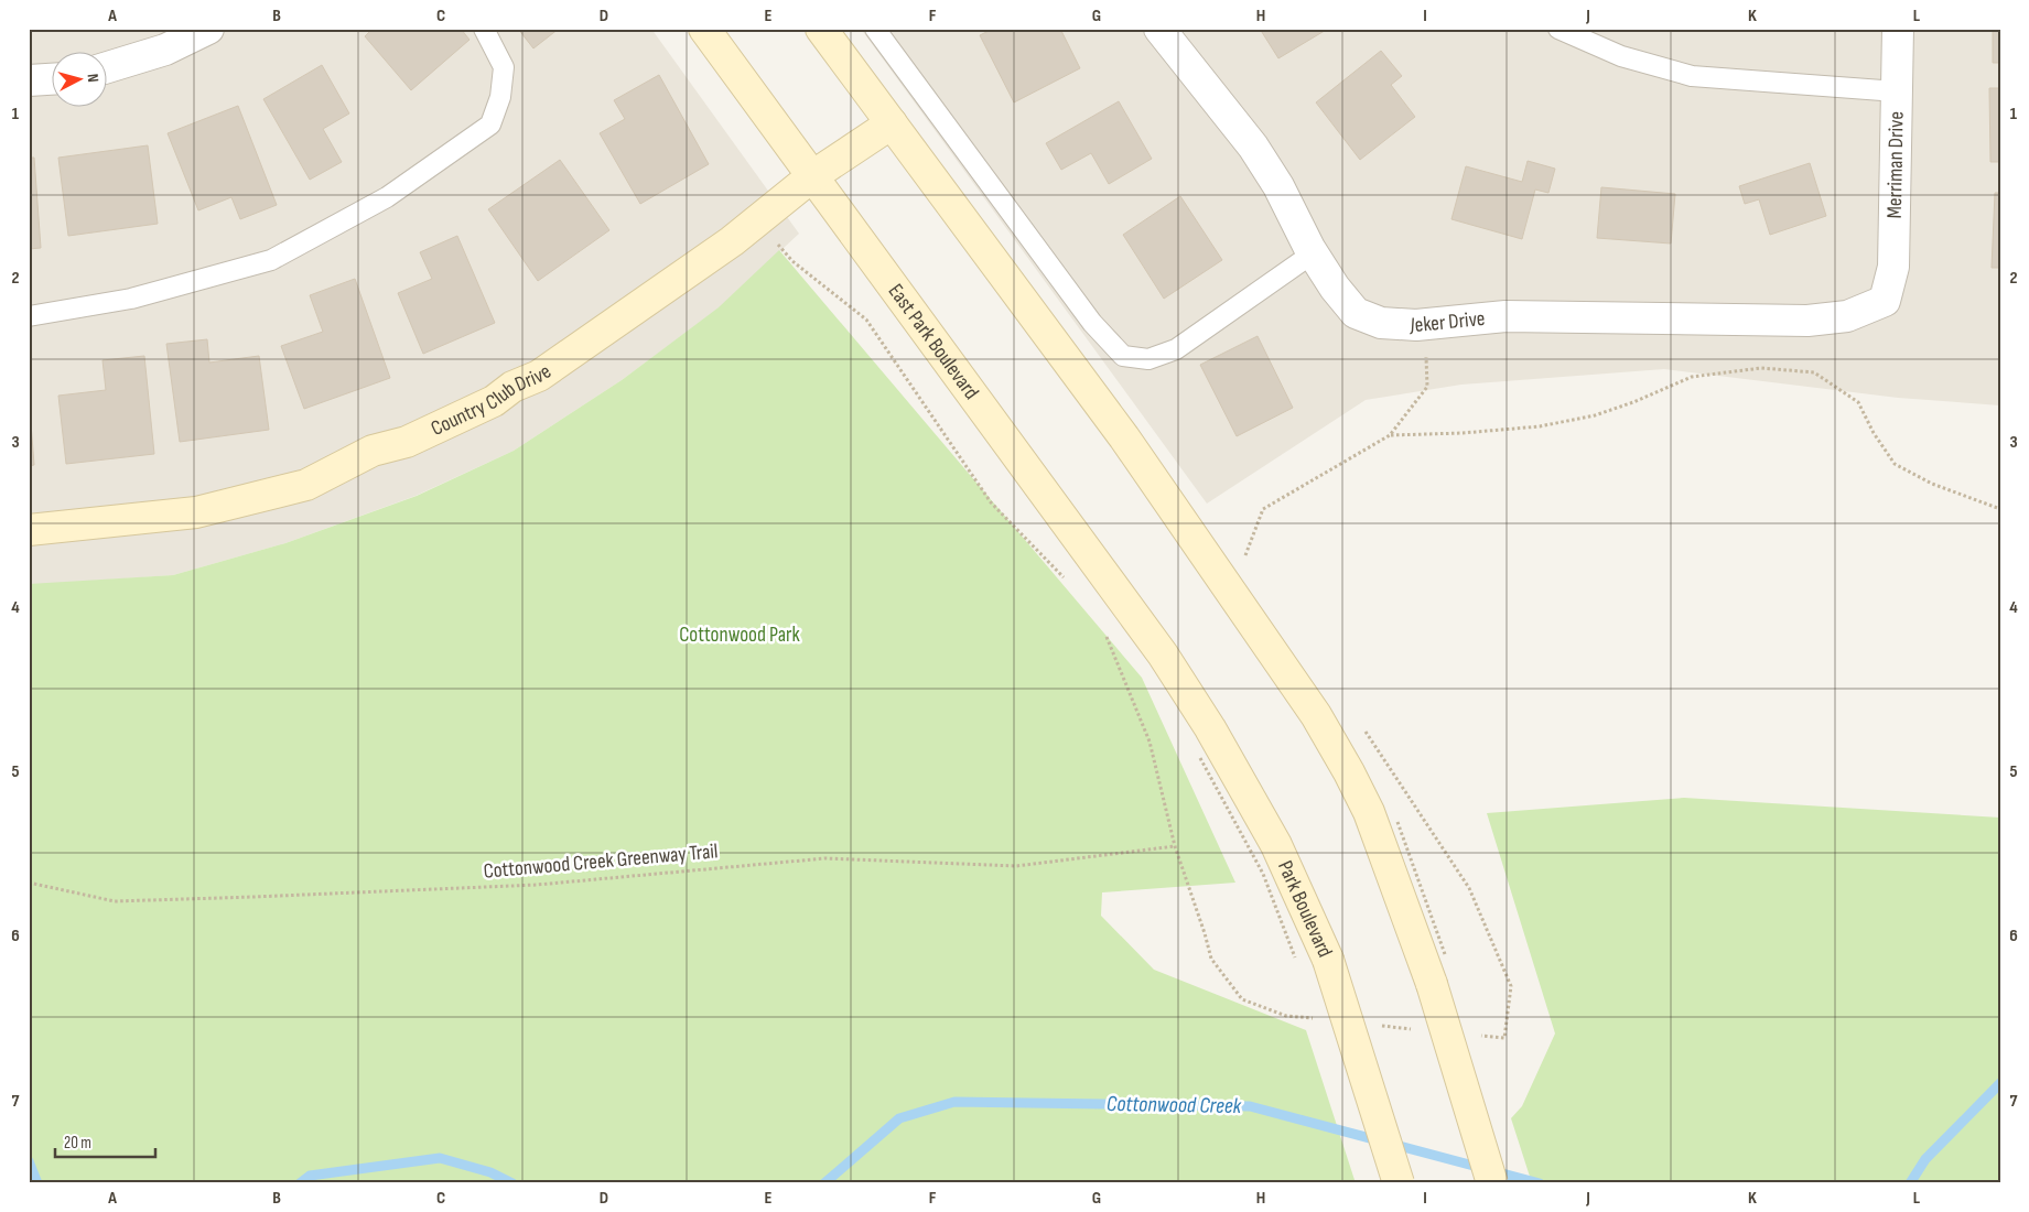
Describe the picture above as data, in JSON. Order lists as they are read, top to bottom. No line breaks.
{"streets":{"main road":["East Park Boulevard","Country Club Drive","Park Boulevard"],"street":["Merriman Drive","Jeker Drive"],"path":["Cottonwood Creek Greenway Trail"]},"crossings":[["Merriman Drive","Jeker Drive"],["East Park Boulevard","Country Club Drive"],["East Park Boulevard","Park Boulevard"]],"water":["Cottonwood Creek"],"parks":["Cottonwood Park"],"scale_bar":"20 m","north":"right","grid":{"columns":["A","B","C","D","E","F","G","H","I","J","K","L"],"rows":["1","2","3","4","5","6","7"]}}
